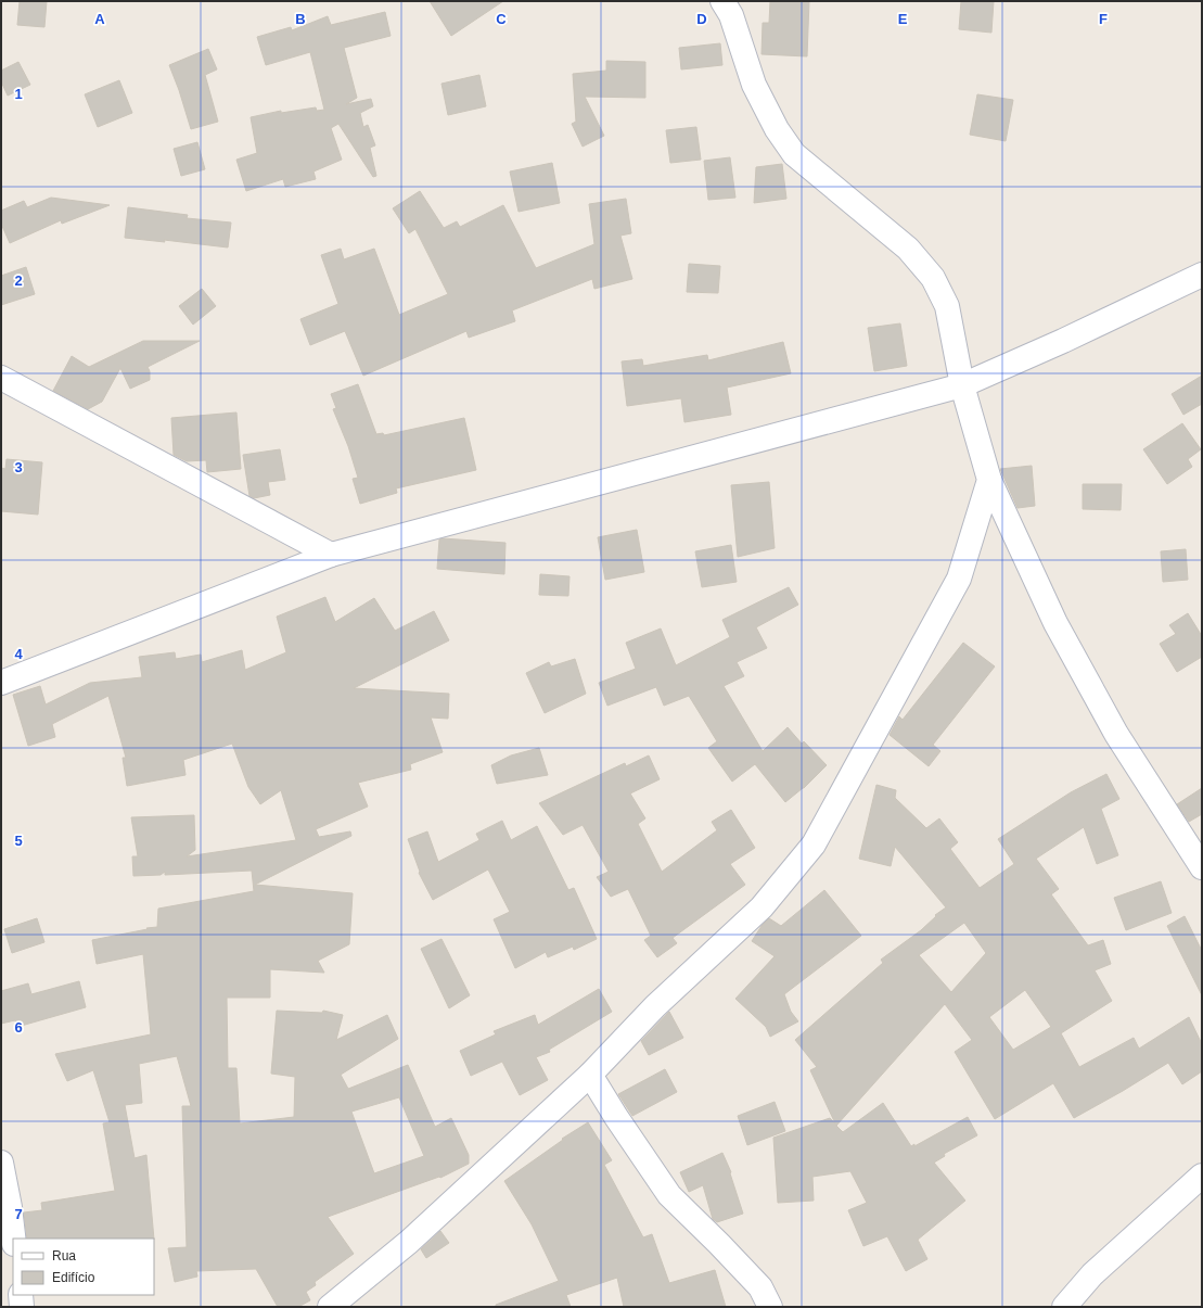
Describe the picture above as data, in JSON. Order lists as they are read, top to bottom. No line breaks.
{"legend":["Rua","Edifício"],"grid":{"columns":["A","B","C","D","E","F"],"rows":["1","2","3","4","5","6","7"]}}
